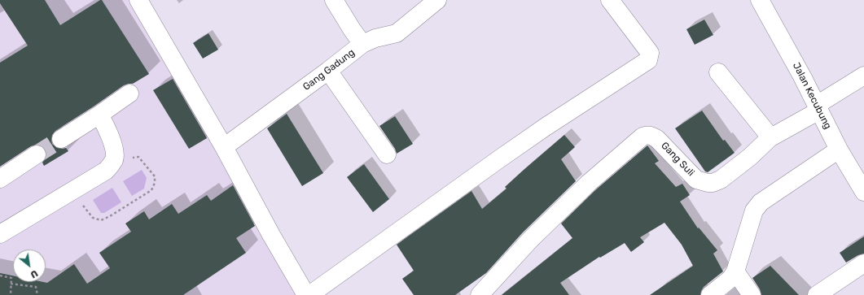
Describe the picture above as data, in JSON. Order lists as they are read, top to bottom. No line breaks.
{"streets":{"street":["Gang Gadung","Jalan Kecubung","Gang Suli"]},"crossings":[["Jalan Kecubung","Gang Suli"]],"north":"bottom right"}
